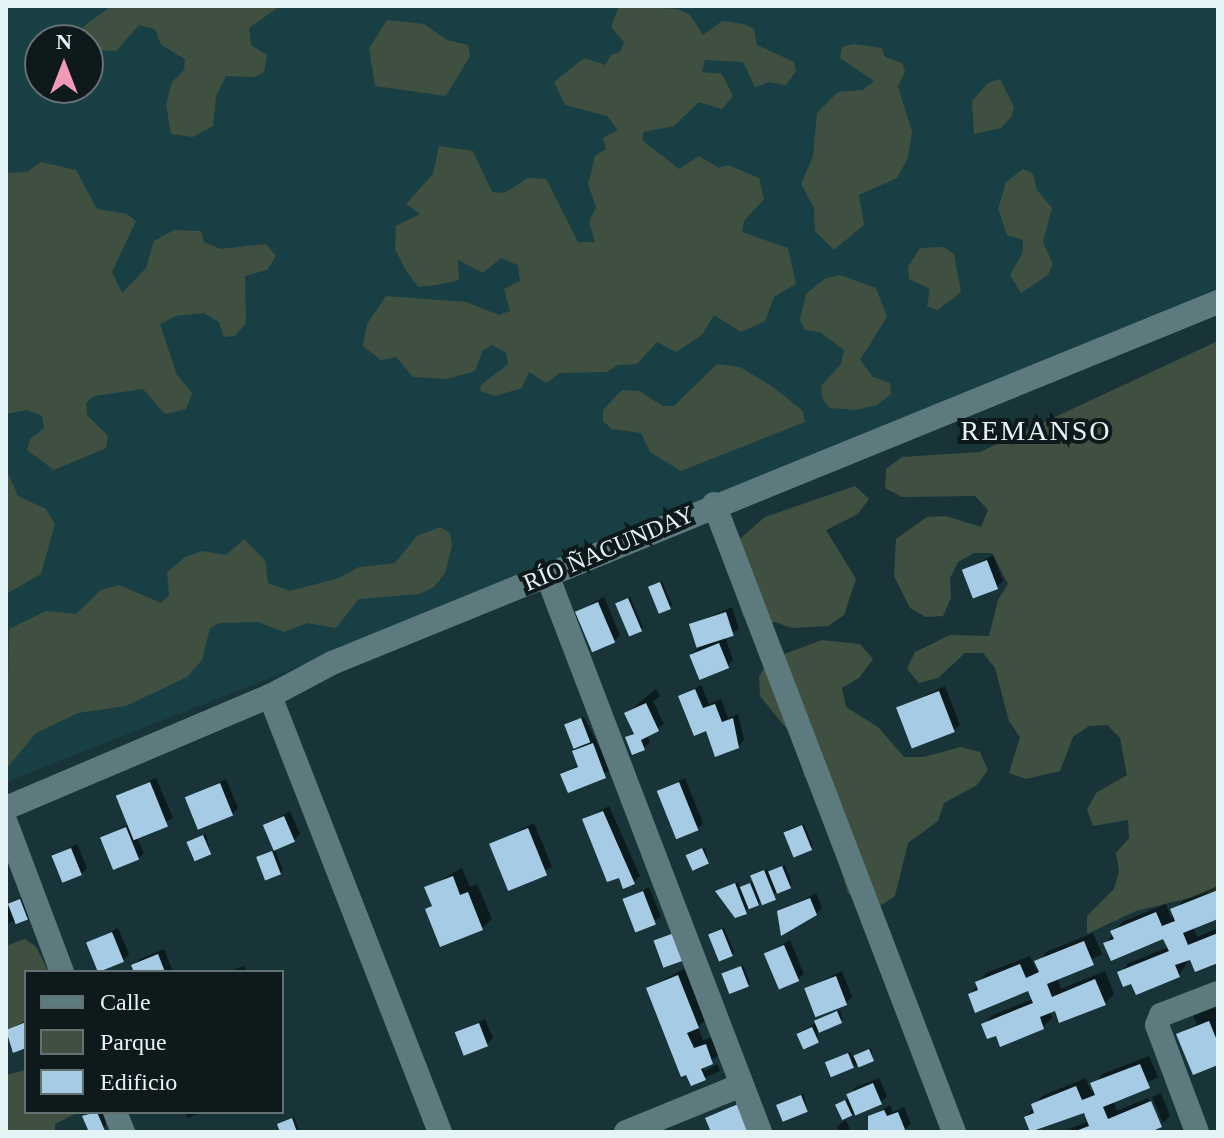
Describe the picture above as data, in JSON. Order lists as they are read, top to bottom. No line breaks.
{"streets":{"street":["RÍO ÑACUNDAY"]},"districts":["REMANSO"],"legend":["Calle","Parque","Edificio"],"north":"top"}
